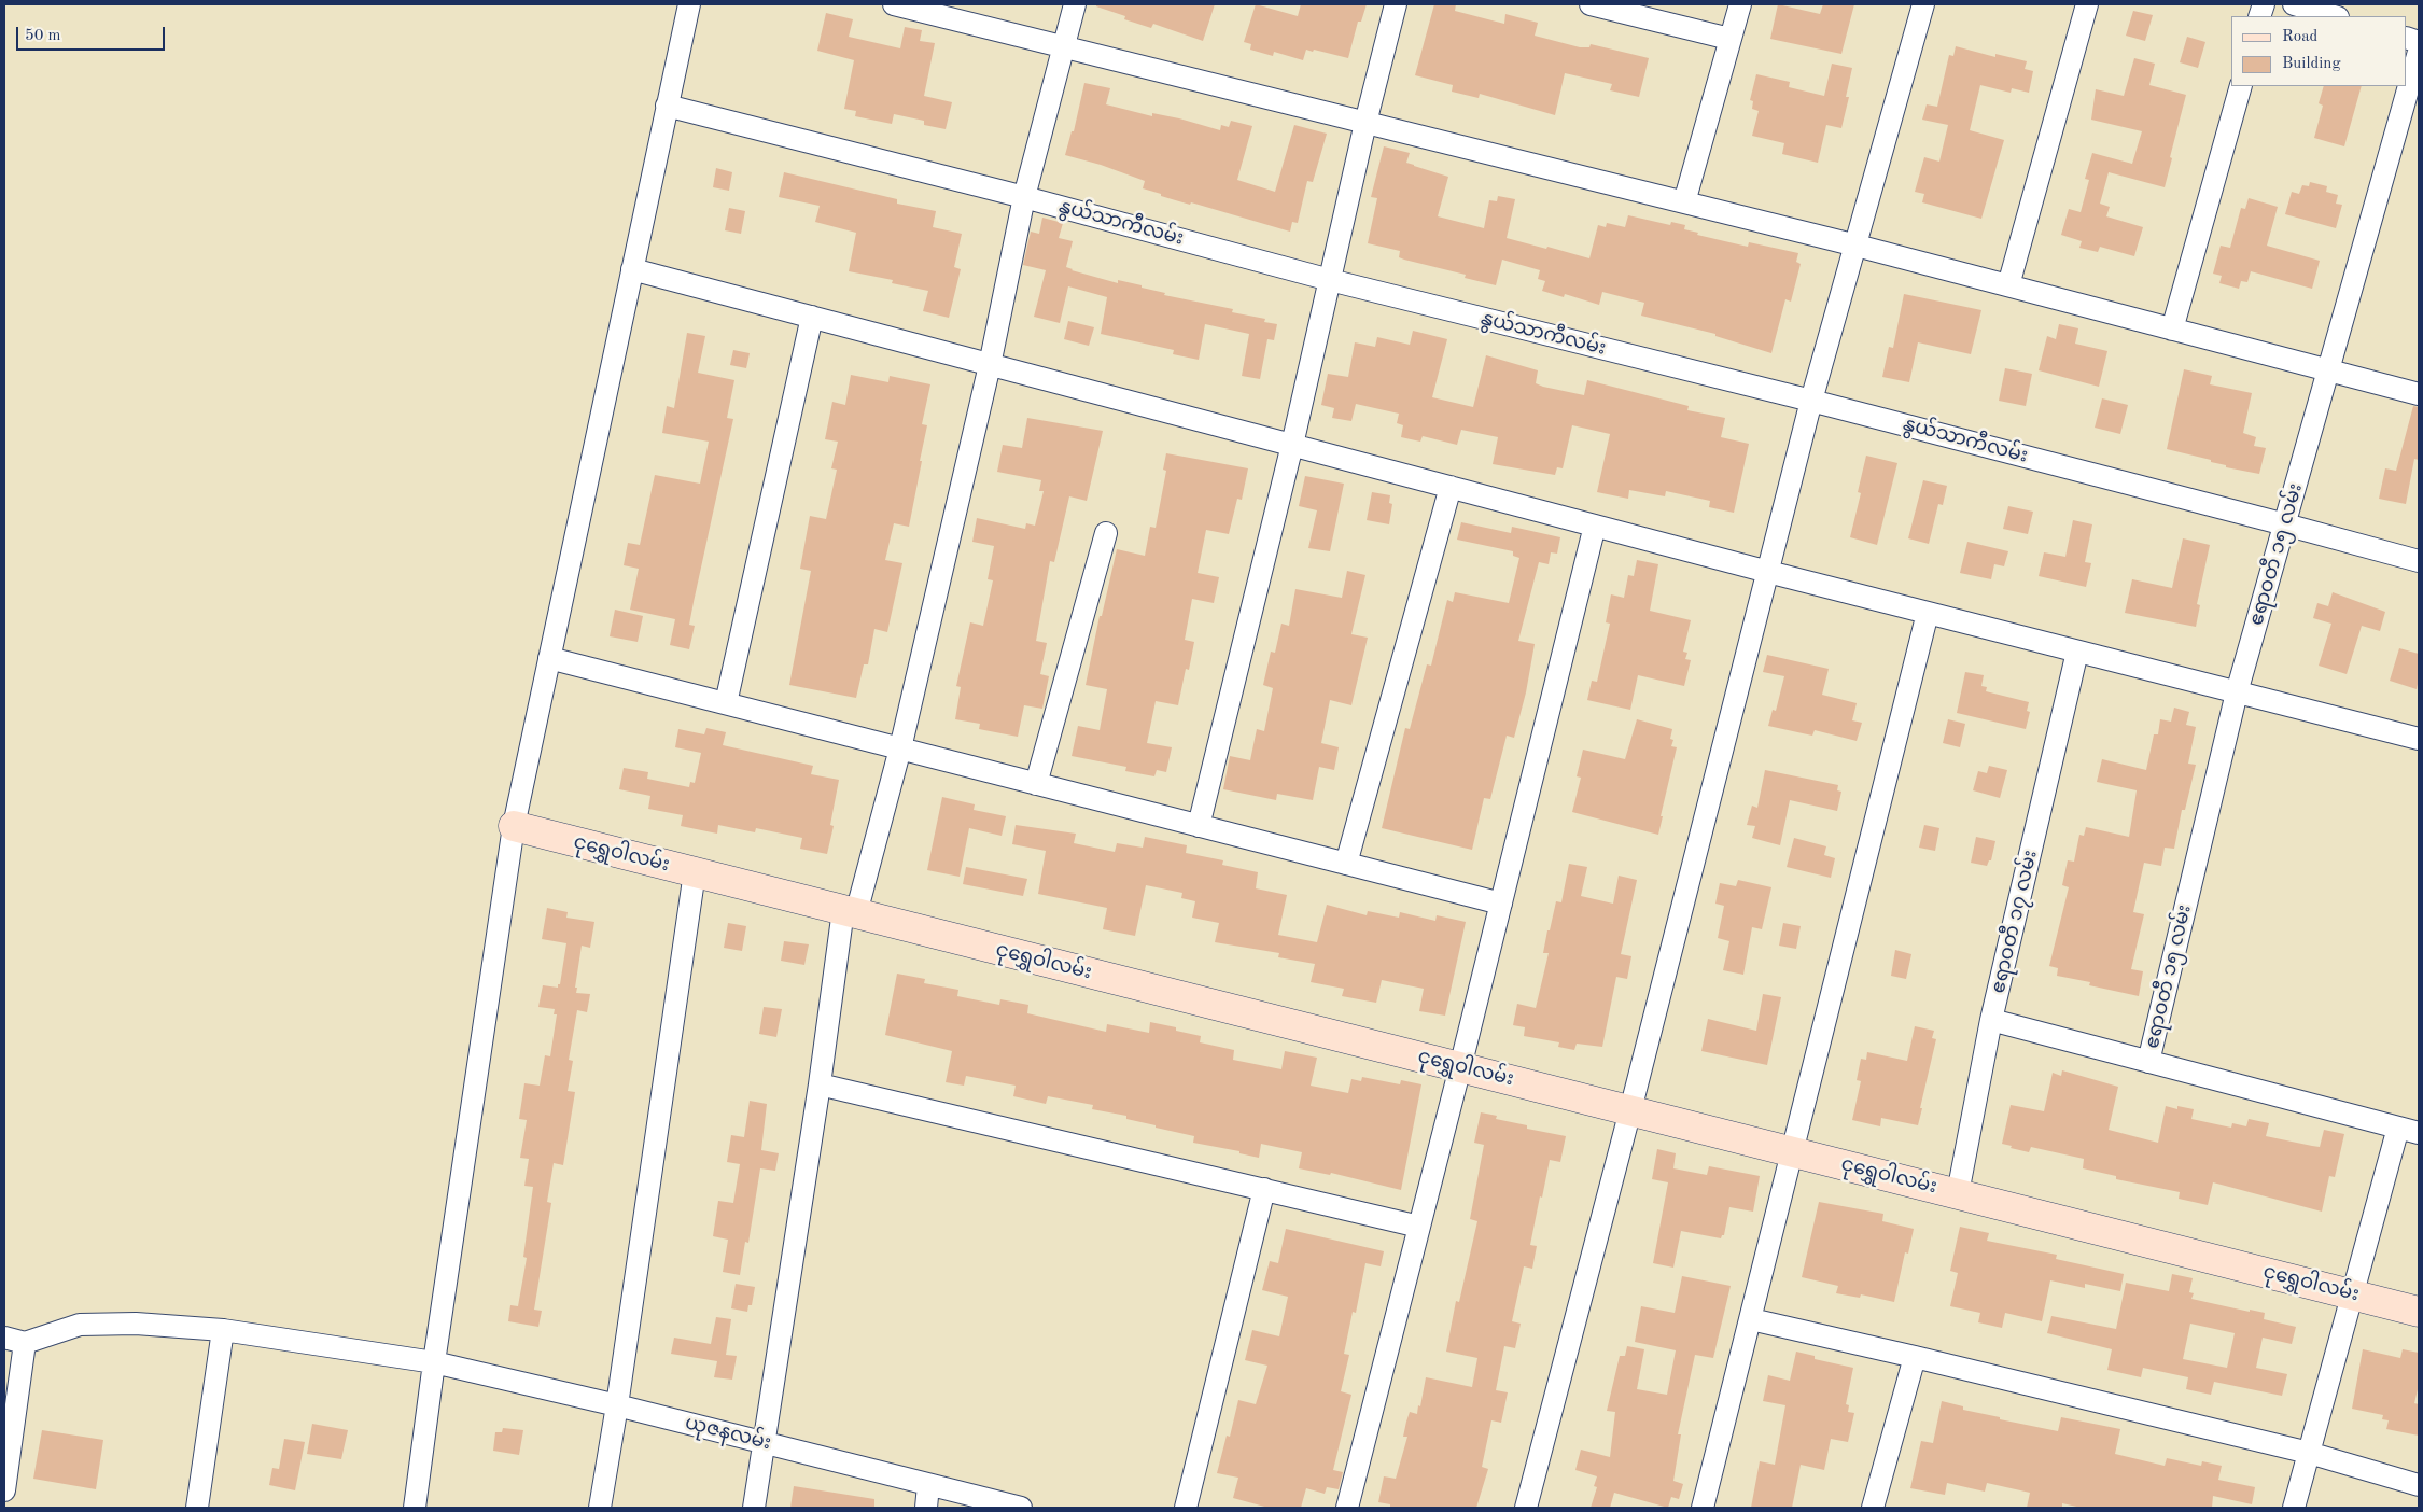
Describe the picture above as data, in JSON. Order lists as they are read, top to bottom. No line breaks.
{"streets":{"street":["နွယ်သာကီလမ်း","ဧရာဝတီ ၁၅ လမ်း","ငုရွှေဝါလမ်း","ဧရာဝတီ ၁၇ လမ်း","ယုဇနလမ်း"]},"crossings":[["နွယ်သာကီလမ်း","ဧရာဝတီ ၁၅ လမ်း"],["ငုရွှေဝါလမ်း","ဧရာဝတီ ၁၇ လမ်း"]],"legend":["Road","Building"],"scale_bar":"50 m"}
